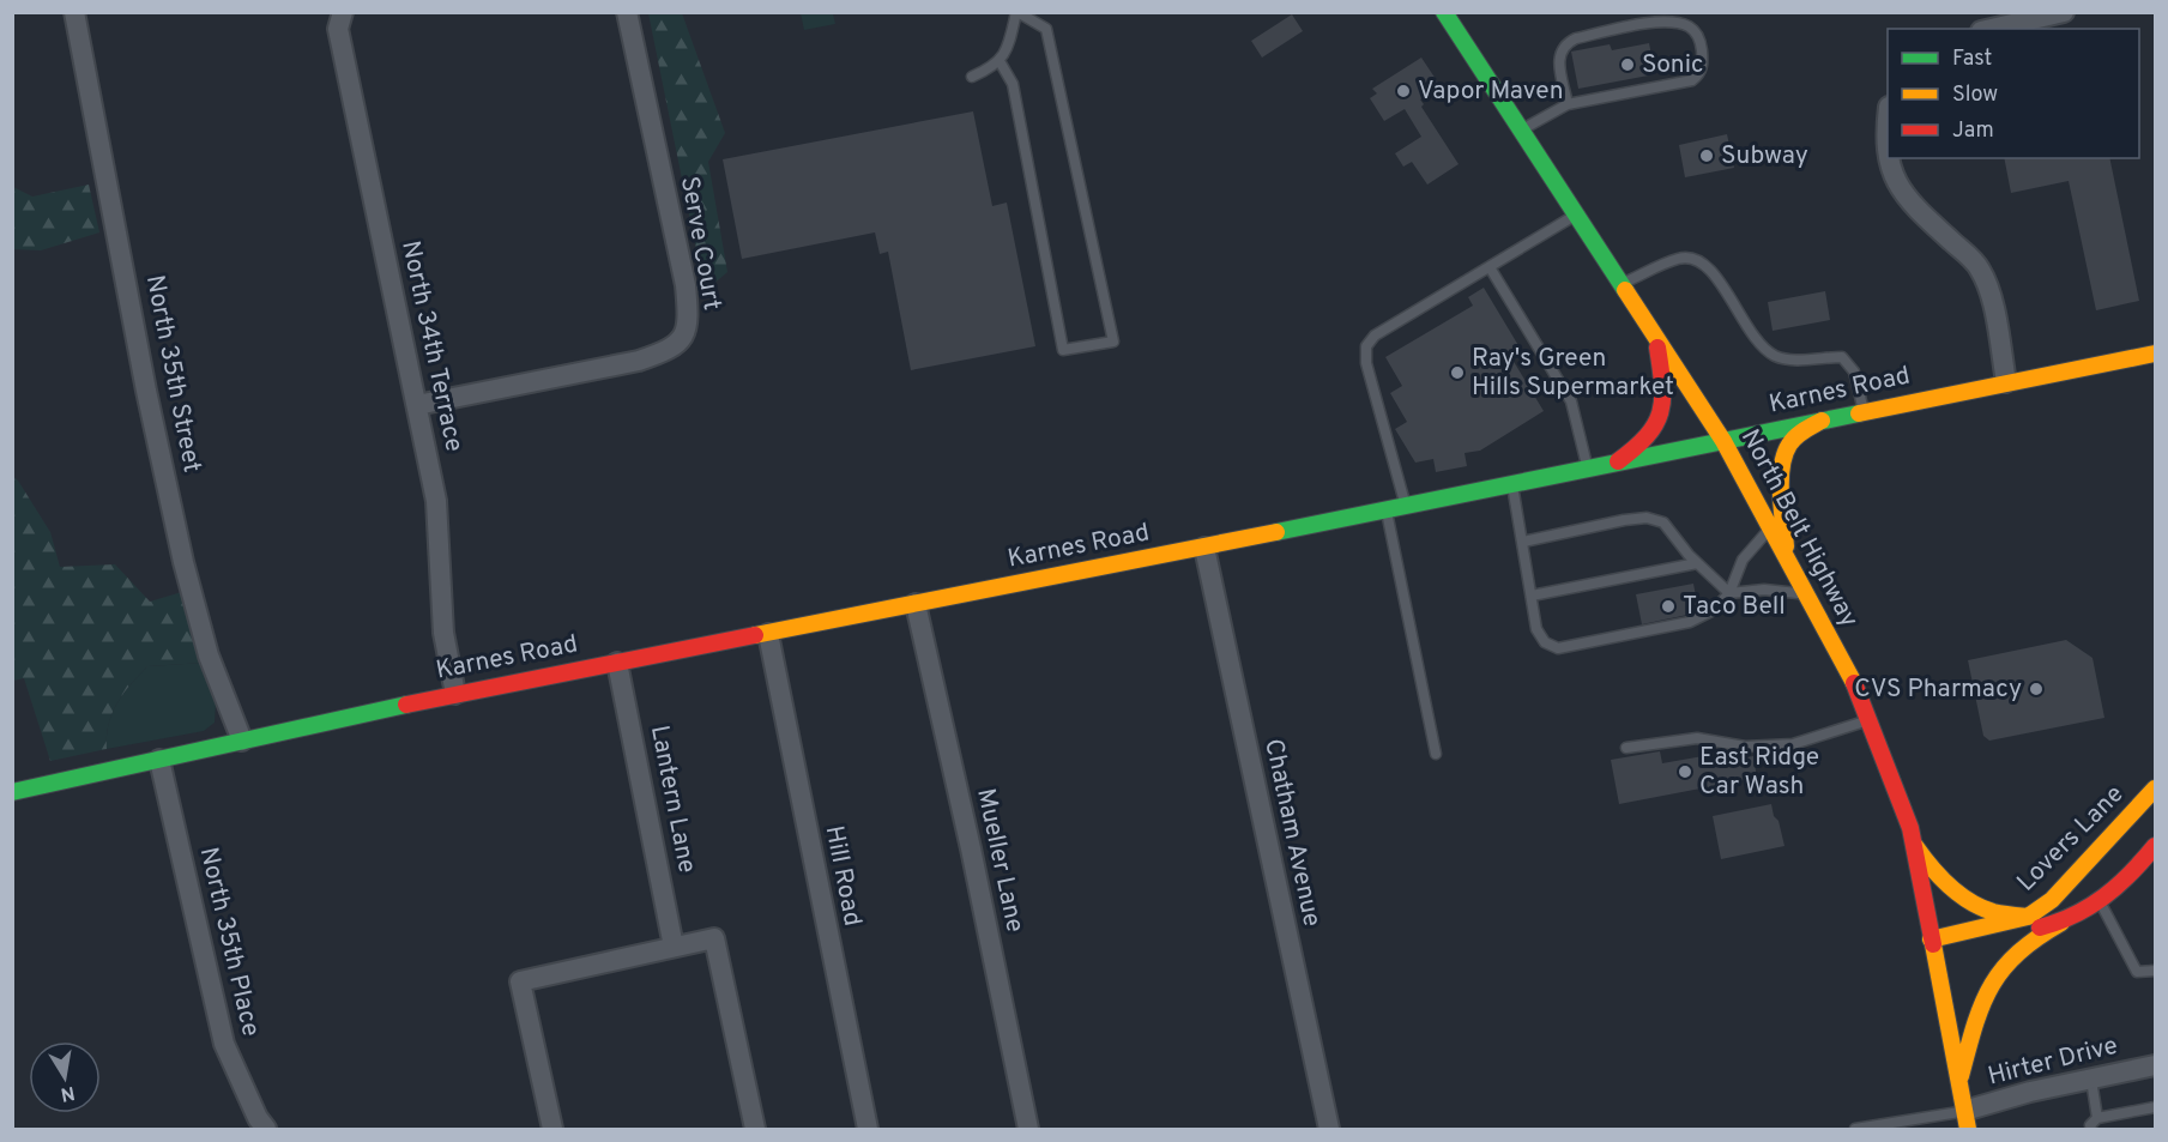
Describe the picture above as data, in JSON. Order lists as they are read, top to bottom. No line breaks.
{"streets":{"street":["Serve Court","North 34th Terrace","North 35th Street","Karnes Road","North Belt Highway","Lantern Lane","Chatham Avenue","Lovers Lane","Mueller Lane","Hill Road","North 35th Place","Hirter Drive"]},"crossings":[["Serve Court","North 34th Terrace"],["North 34th Terrace","Karnes Road"],["North 35th Street","Karnes Road"],["Karnes Road","North Belt Highway"],["Karnes Road","Lantern Lane"],["Karnes Road","Chatham Avenue"],["Karnes Road","Mueller Lane"],["Karnes Road","Hill Road"],["Karnes Road","North 35th Place"],["North Belt Highway","Lovers Lane"],["North Belt Highway","Hirter Drive"]],"places":["Sonic","Vapor Maven","Subway","Ray's Green Hills Supermarket","Taco Bell","CVS Pharmacy","East Ridge Car Wash"],"legend":["Fast","Slow","Jam"],"north":"bottom"}
